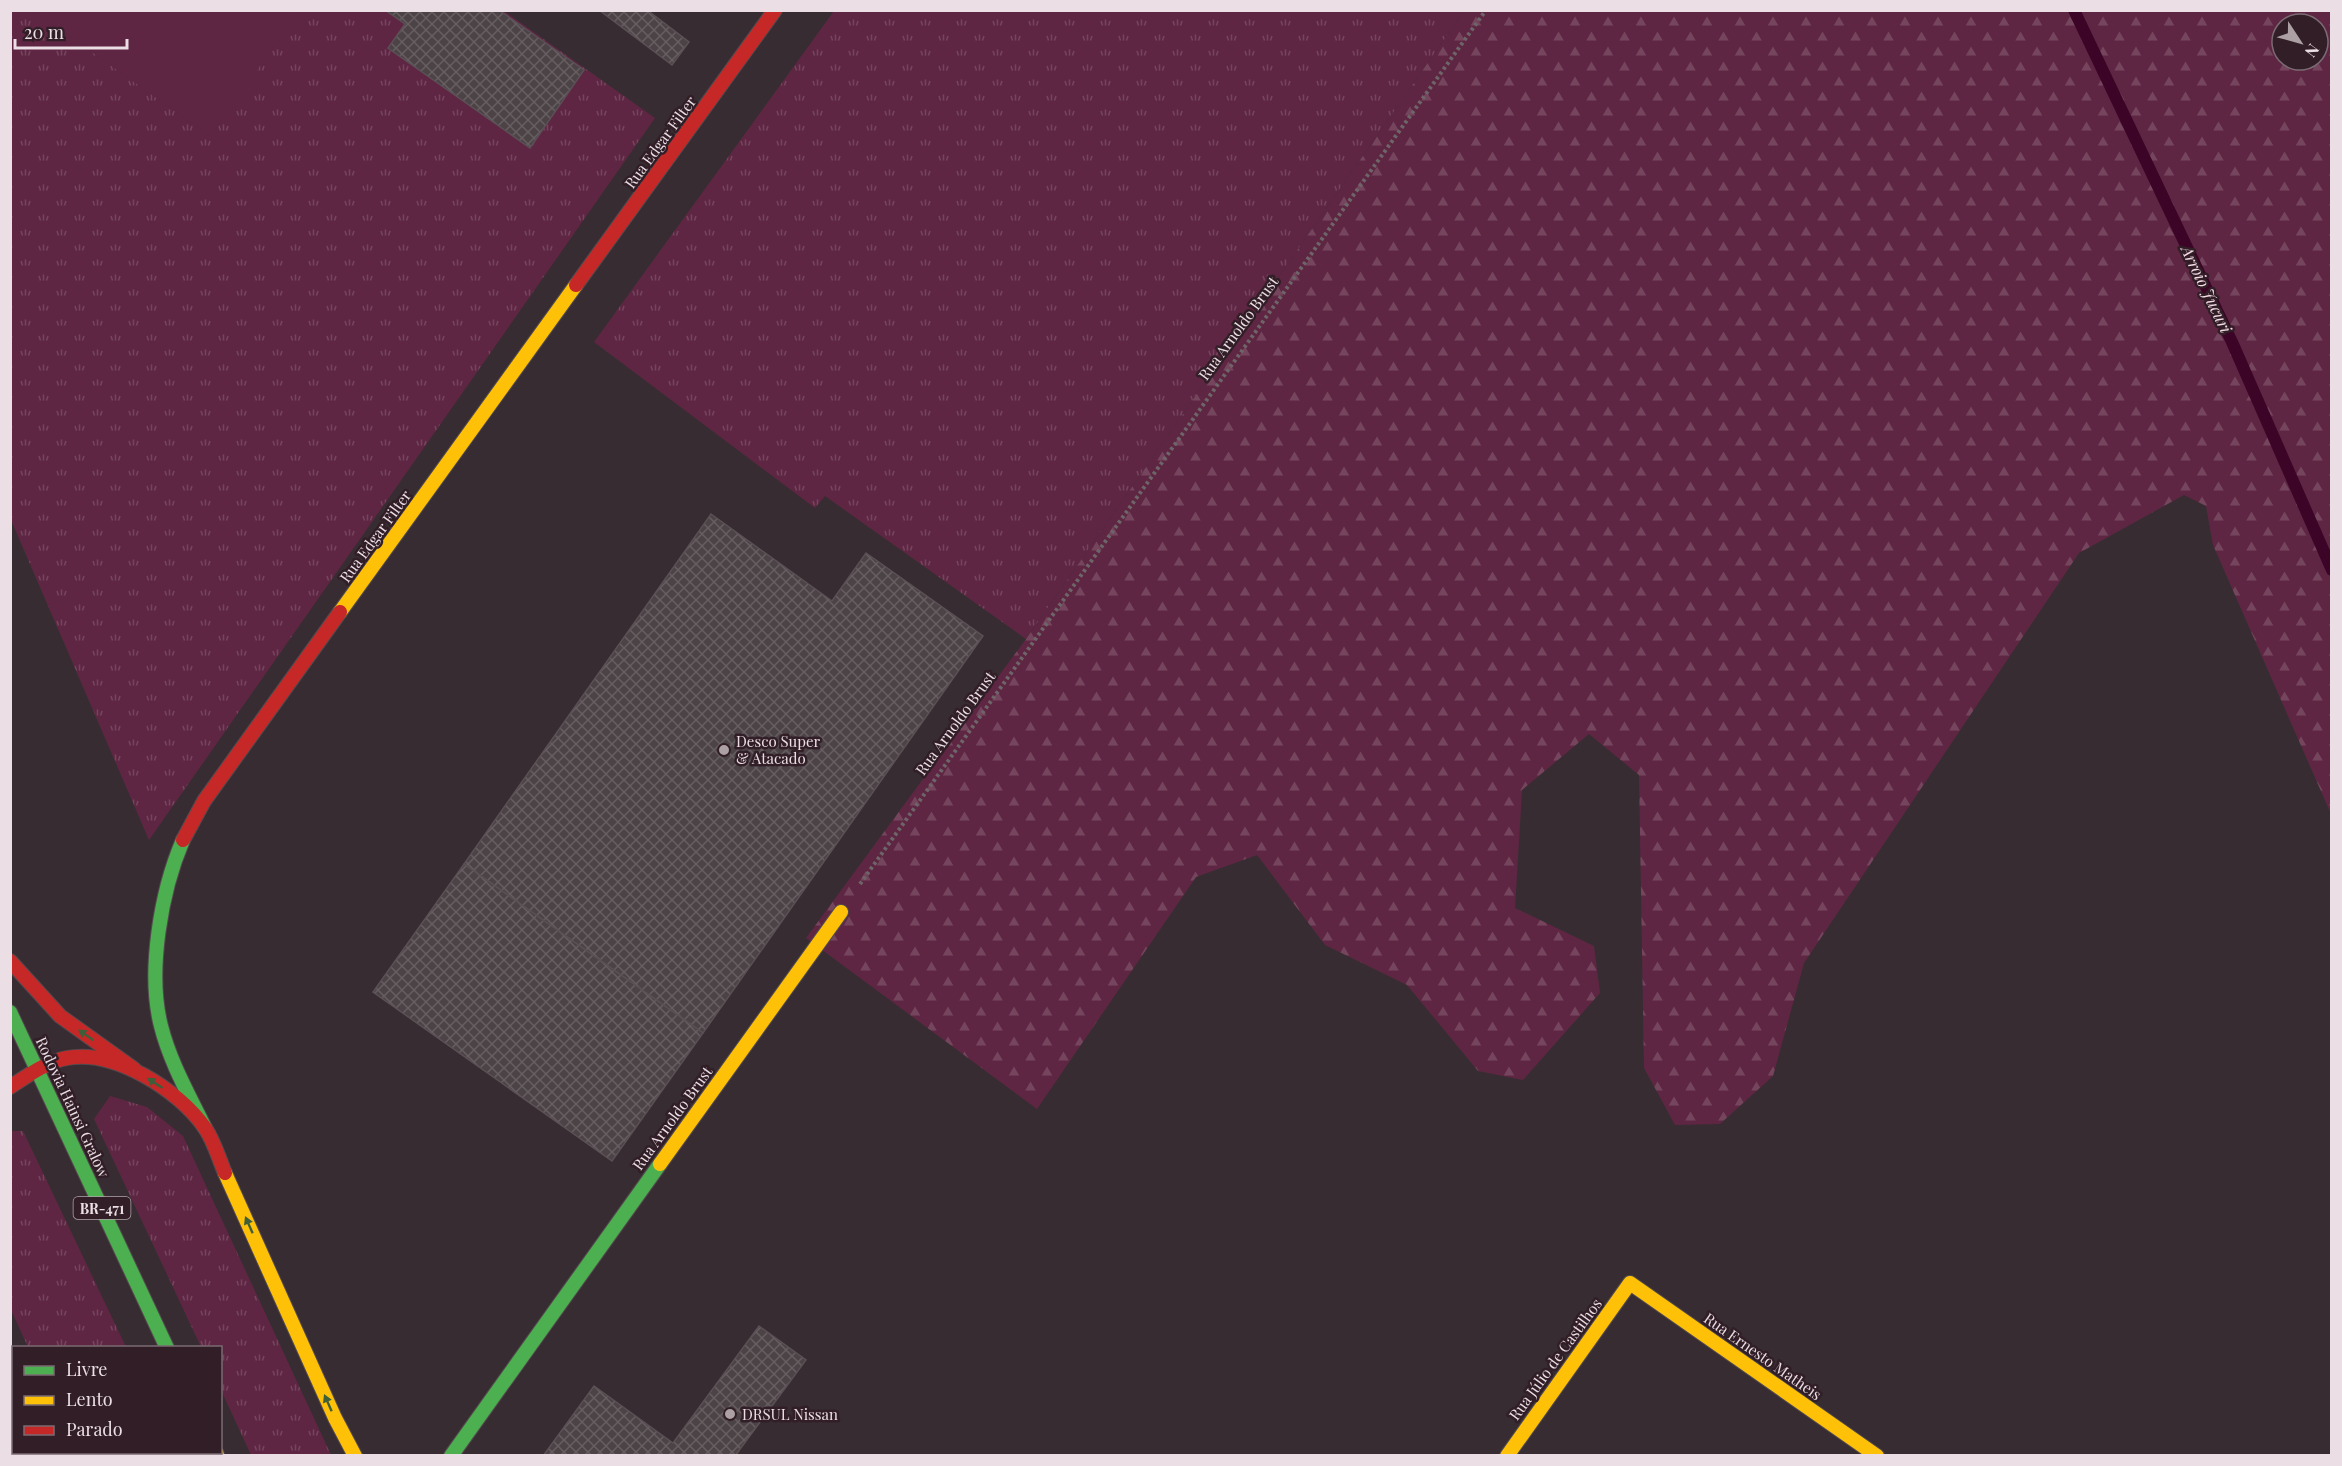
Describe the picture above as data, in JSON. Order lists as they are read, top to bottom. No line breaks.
{"streets":{"street":["Rua Edgar Filter","Rua Arnoldo Brust","Rodovia Hainsi Gralow","BR-471","Rua Ernesto Matheis","Rua Júlio de Castilhos"]},"crossings":[["Rua Ernesto Matheis","Rua Júlio de Castilhos"]],"water":["Arroio Jucuri"],"places":["Desco Super & Atacado","DRSUL Nissan"],"legend":["Livre","Lento","Parado"],"scale_bar":"20 m","north":"bottom right"}
